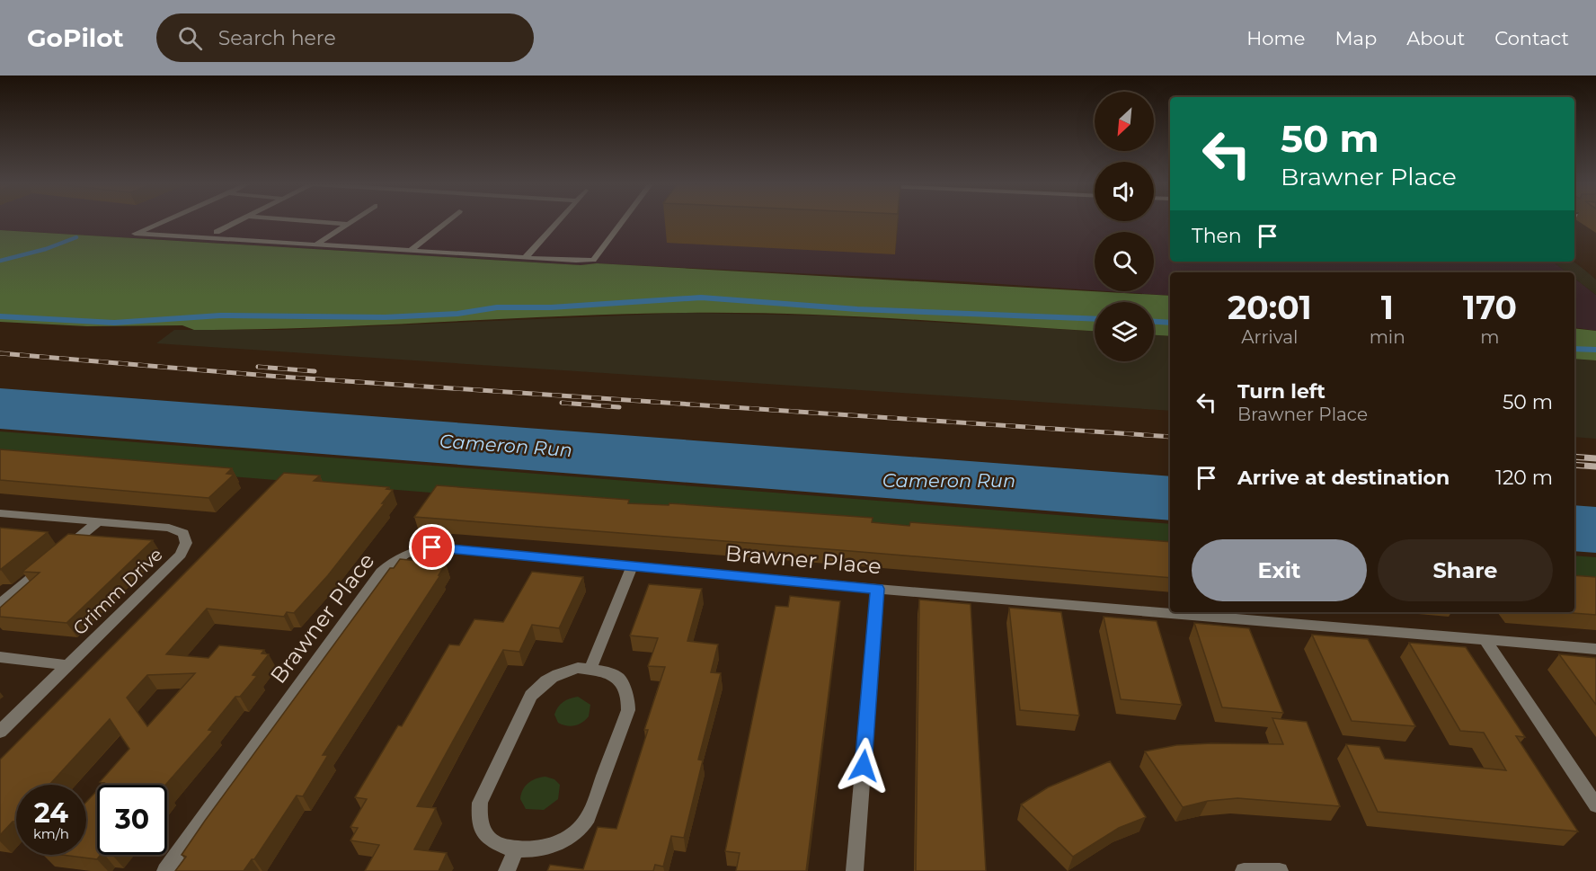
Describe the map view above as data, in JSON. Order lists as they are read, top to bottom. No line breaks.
{"streets":{"street":["Brawner Place","Grimm Drive"]},"water":["Cameron Run"],"north":"bottom left","page":{"header":"GoPilot","search":"Search here","nav":["Home","Map","About","Contact"],"turn":["50 m","Brawner Place"],"then":"Then","eta":["20:01","Arrival","1","min","170","m"],"list":[{"name":"Turn left","note":"Brawner Place","value":"50 m"},{"name":"Arrive at destination","value":"120 m"}],"buttons":["Exit","Share"],"speed":"24 km/h","limit":"30"}}
